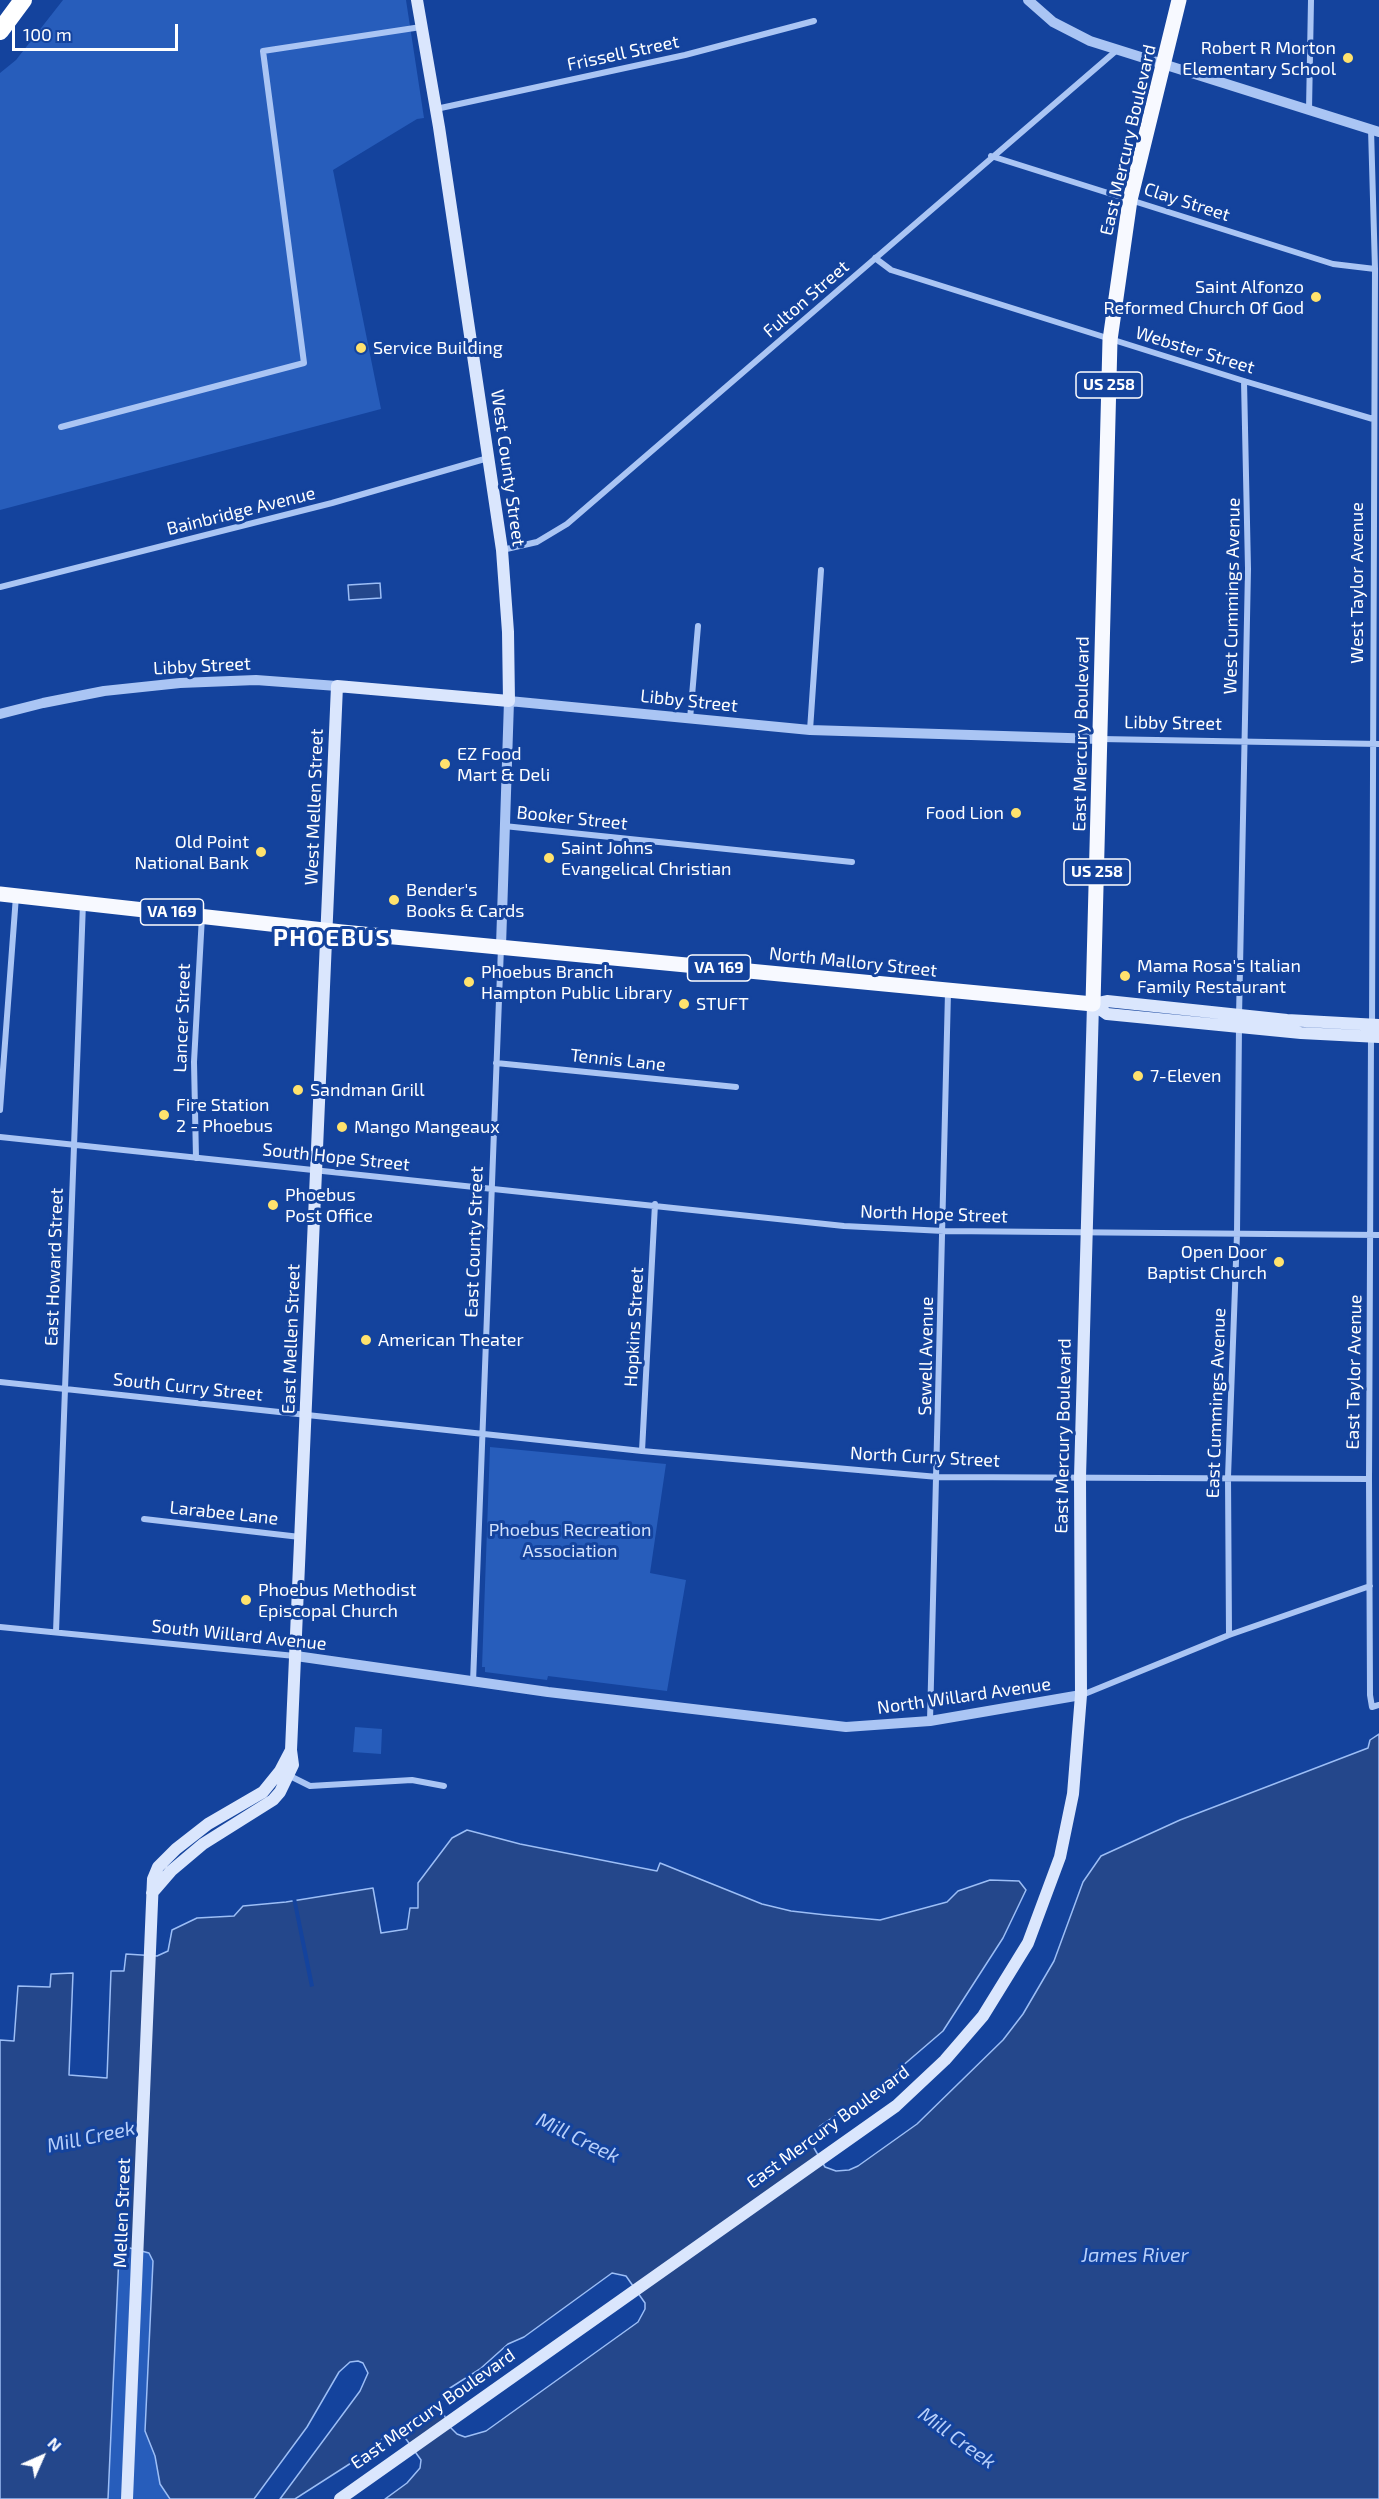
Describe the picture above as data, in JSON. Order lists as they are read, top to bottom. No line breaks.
{"streets":{"main road":["East Mercury Boulevard","US 258","West County Street","Libby Street","West Mellen Street","VA 169","North Mallory Street","East Mellen Street","Mellen Street"],"street":["Frissell Street","Clay Street","Fulton Street","Webster Street","Bainbridge Avenue","West Taylor Avenue","West Cummings Avenue","Booker Street","Lancer Street","Tennis Lane","South Hope Street","North Hope Street","East County Street","East Howard Street","Hopkins Street","Sewell Avenue","East Taylor Avenue","South Curry Street","East Cummings Avenue","North Curry Street","Larabee Lane","South Willard Avenue","North Willard Avenue"]},"crossings":[["Frissell Street","West County Street"],["East Mercury Boulevard","Clay Street"],["East Mercury Boulevard","Webster Street"],["East Mercury Boulevard","Libby Street"],["East Mercury Boulevard","North Mallory Street"],["East Mercury Boulevard","North Hope Street"],["East Mercury Boulevard","North Curry Street"],["East Mercury Boulevard","North Willard Avenue"],["Clay Street","Fulton Street"],["Clay Street","West Taylor Avenue"],["Fulton Street","Webster Street"],["Fulton Street","West County Street"],["Webster Street","West Taylor Avenue"],["Webster Street","West Cummings Avenue"],["West County Street","Bainbridge Avenue"],["West County Street","Libby Street"],["West County Street","Booker Street"],["West County Street","VA 169"],["West County Street","North Mallory Street"],["West County Street","East County Street"],["West Taylor Avenue","Libby Street"],["West Taylor Avenue","North Mallory Street"],["West Taylor Avenue","East Taylor Avenue"],["West Cummings Avenue","Libby Street"],["West Cummings Avenue","North Mallory Street"],["West Cummings Avenue","East Cummings Avenue"],["Libby Street","West Mellen Street"],["West Mellen Street","VA 169"],["West Mellen Street","East Mellen Street"],["VA 169","North Mallory Street"],["VA 169","Lancer Street"],["VA 169","East County Street"],["VA 169","East Howard Street"],["VA 169","East Mellen Street"],["North Mallory Street","East County Street"],["North Mallory Street","Sewell Avenue"],["North Mallory Street","East Taylor Avenue"],["North Mallory Street","East Cummings Avenue"],["Lancer Street","South Hope Street"],["Tennis Lane","East County Street"],["South Hope Street","North Hope Street"],["South Hope Street","East County Street"],["South Hope Street","East Howard Street"],["South Hope Street","East Mellen Street"],["North Hope Street","East County Street"],["North Hope Street","Hopkins Street"],["North Hope Street","Sewell Avenue"],["North Hope Street","East Taylor Avenue"],["North Hope Street","East Cummings Avenue"],["East County Street","South Curry Street"],["East County Street","North Curry Street"],["East County Street","South Willard Avenue"],["East County Street","North Willard Avenue"],["East Howard Street","South Curry Street"],["East Howard Street","South Willard Avenue"],["Hopkins Street","North Curry Street"],["East Mellen Street","South Curry Street"],["East Mellen Street","Larabee Lane"],["East Mellen Street","South Willard Avenue"],["East Mellen Street","Mellen Street"],["Sewell Avenue","North Curry Street"],["Sewell Avenue","North Willard Avenue"],["East Taylor Avenue","North Curry Street"],["East Taylor Avenue","North Willard Avenue"],["South Curry Street","North Curry Street"],["East Cummings Avenue","North Curry Street"],["East Cummings Avenue","North Willard Avenue"],["South Willard Avenue","North Willard Avenue"]],"districts":["PHOEBUS"],"water":["Mill Creek","James River"],"parks":["Phoebus Recreation Association"],"places":["Robert R Morton Elementary School","Saint Alfonzo Reformed Church Of God","Service Building","EZ Food Mart & Deli","Food Lion","Old Point National Bank","Saint Johns Evangelical Christian","Bender's Books & Cards","Mama Rosa's Italian Family Restaurant","Phoebus Branch Hampton Public Library","STUFT","7-Eleven","Sandman Grill","Fire Station 2 - Phoebus","Mango Mangeaux","Phoebus Post Office","Open Door Baptist Church","American Theater","Phoebus Methodist Episcopal Church"],"scale_bar":"100 m","north":"top right"}
